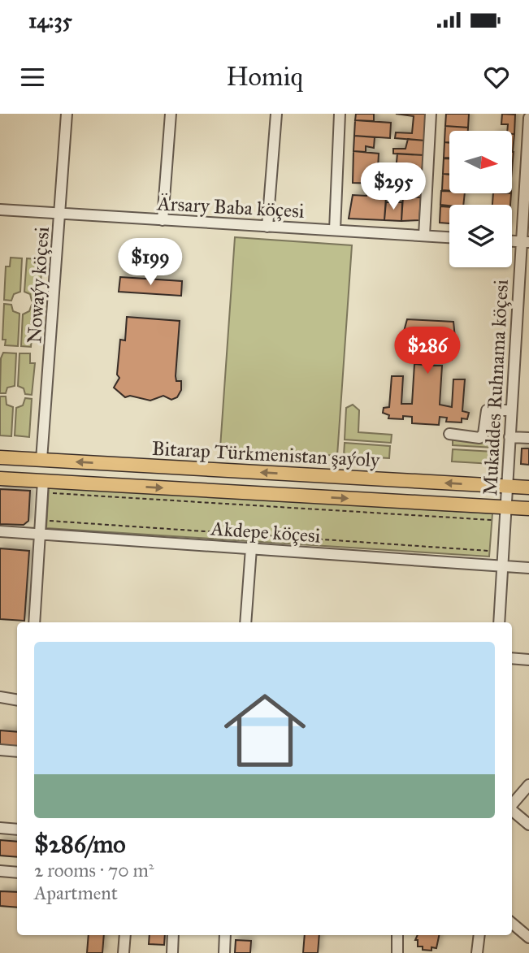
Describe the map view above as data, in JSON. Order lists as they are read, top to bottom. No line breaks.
{"streets":{"main road":["Bitarap Türkmenistan şaýoly"],"street":["Ärsary Baba köçesi","Nowaýy köçesi","Mukaddes Ruhnama köçesi","Akdepe köçesi"]},"crossings":[["Ärsary Baba köçesi","Nowaýy köçesi"],["Nowaýy köçesi","Bitarap Türkmenistan şaýoly"],["Mukaddes Ruhnama köçesi","Bitarap Türkmenistan şaýoly"],["Mukaddes Ruhnama köçesi","Akdepe köçesi"]],"north":"right","page":{"status":"14:35","header":"Homiq","price":["$295","$199","$286"],"list":[{"name":"$286/mo","note":"2 rooms · 70 m² · Apartment"}]}}
